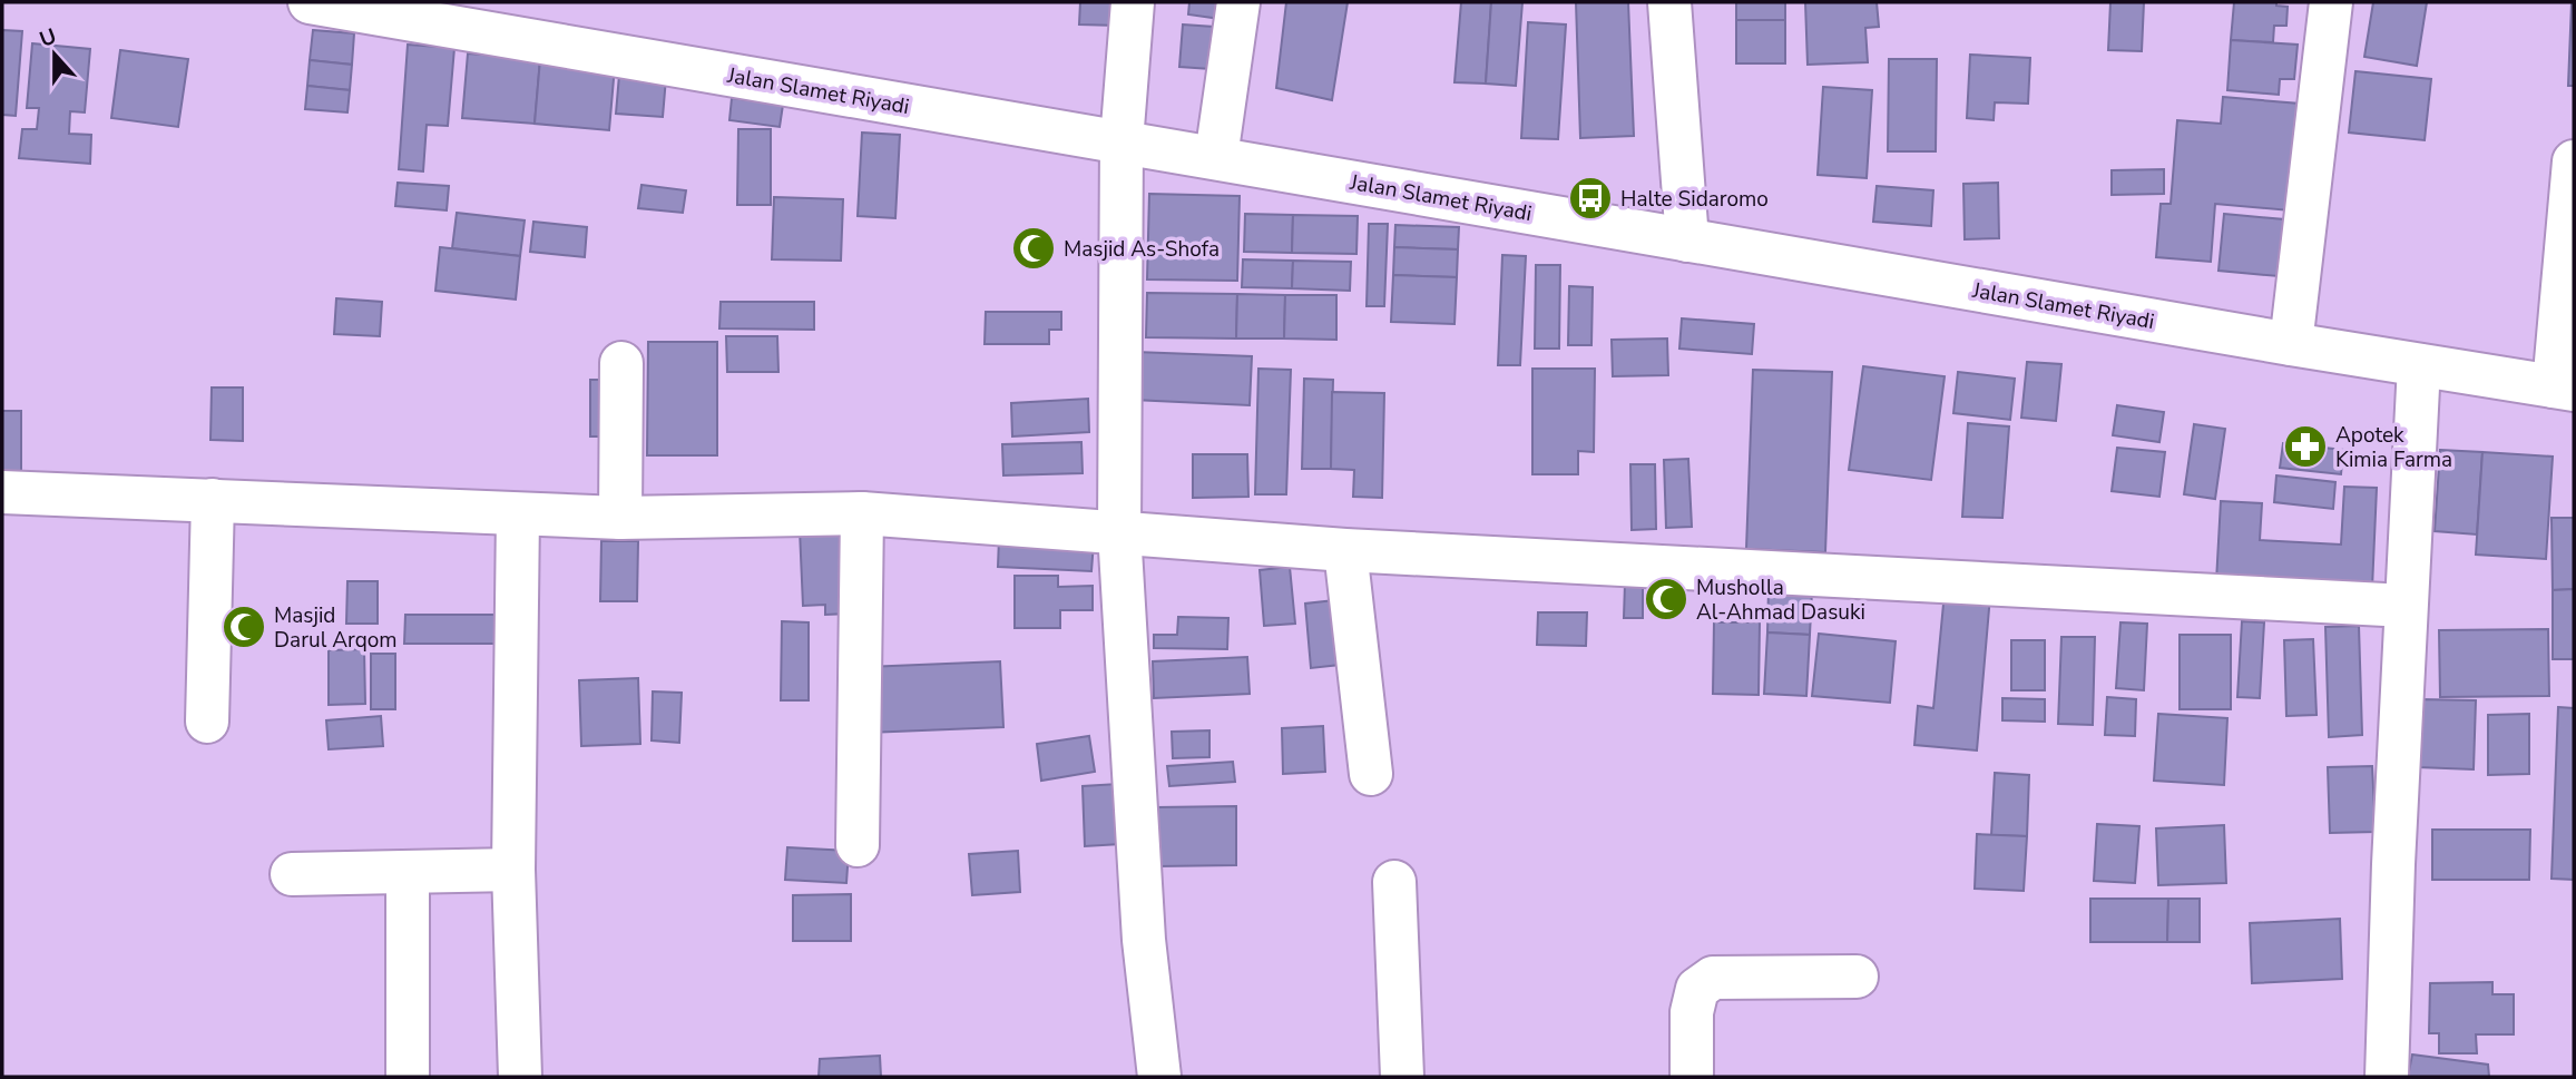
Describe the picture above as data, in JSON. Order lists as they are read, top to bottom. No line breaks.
{"streets":{"street":["Jalan Slamet Riyadi"]},"places":{"bus stop":["Halte Sidaromo"],"mosque":["Masjid As-Shofa","Musholla Al-Ahmad Dasuki","Masjid Darul Arqom"],"pharmacy":["Apotek Kimia Farma"]},"north":"top"}
